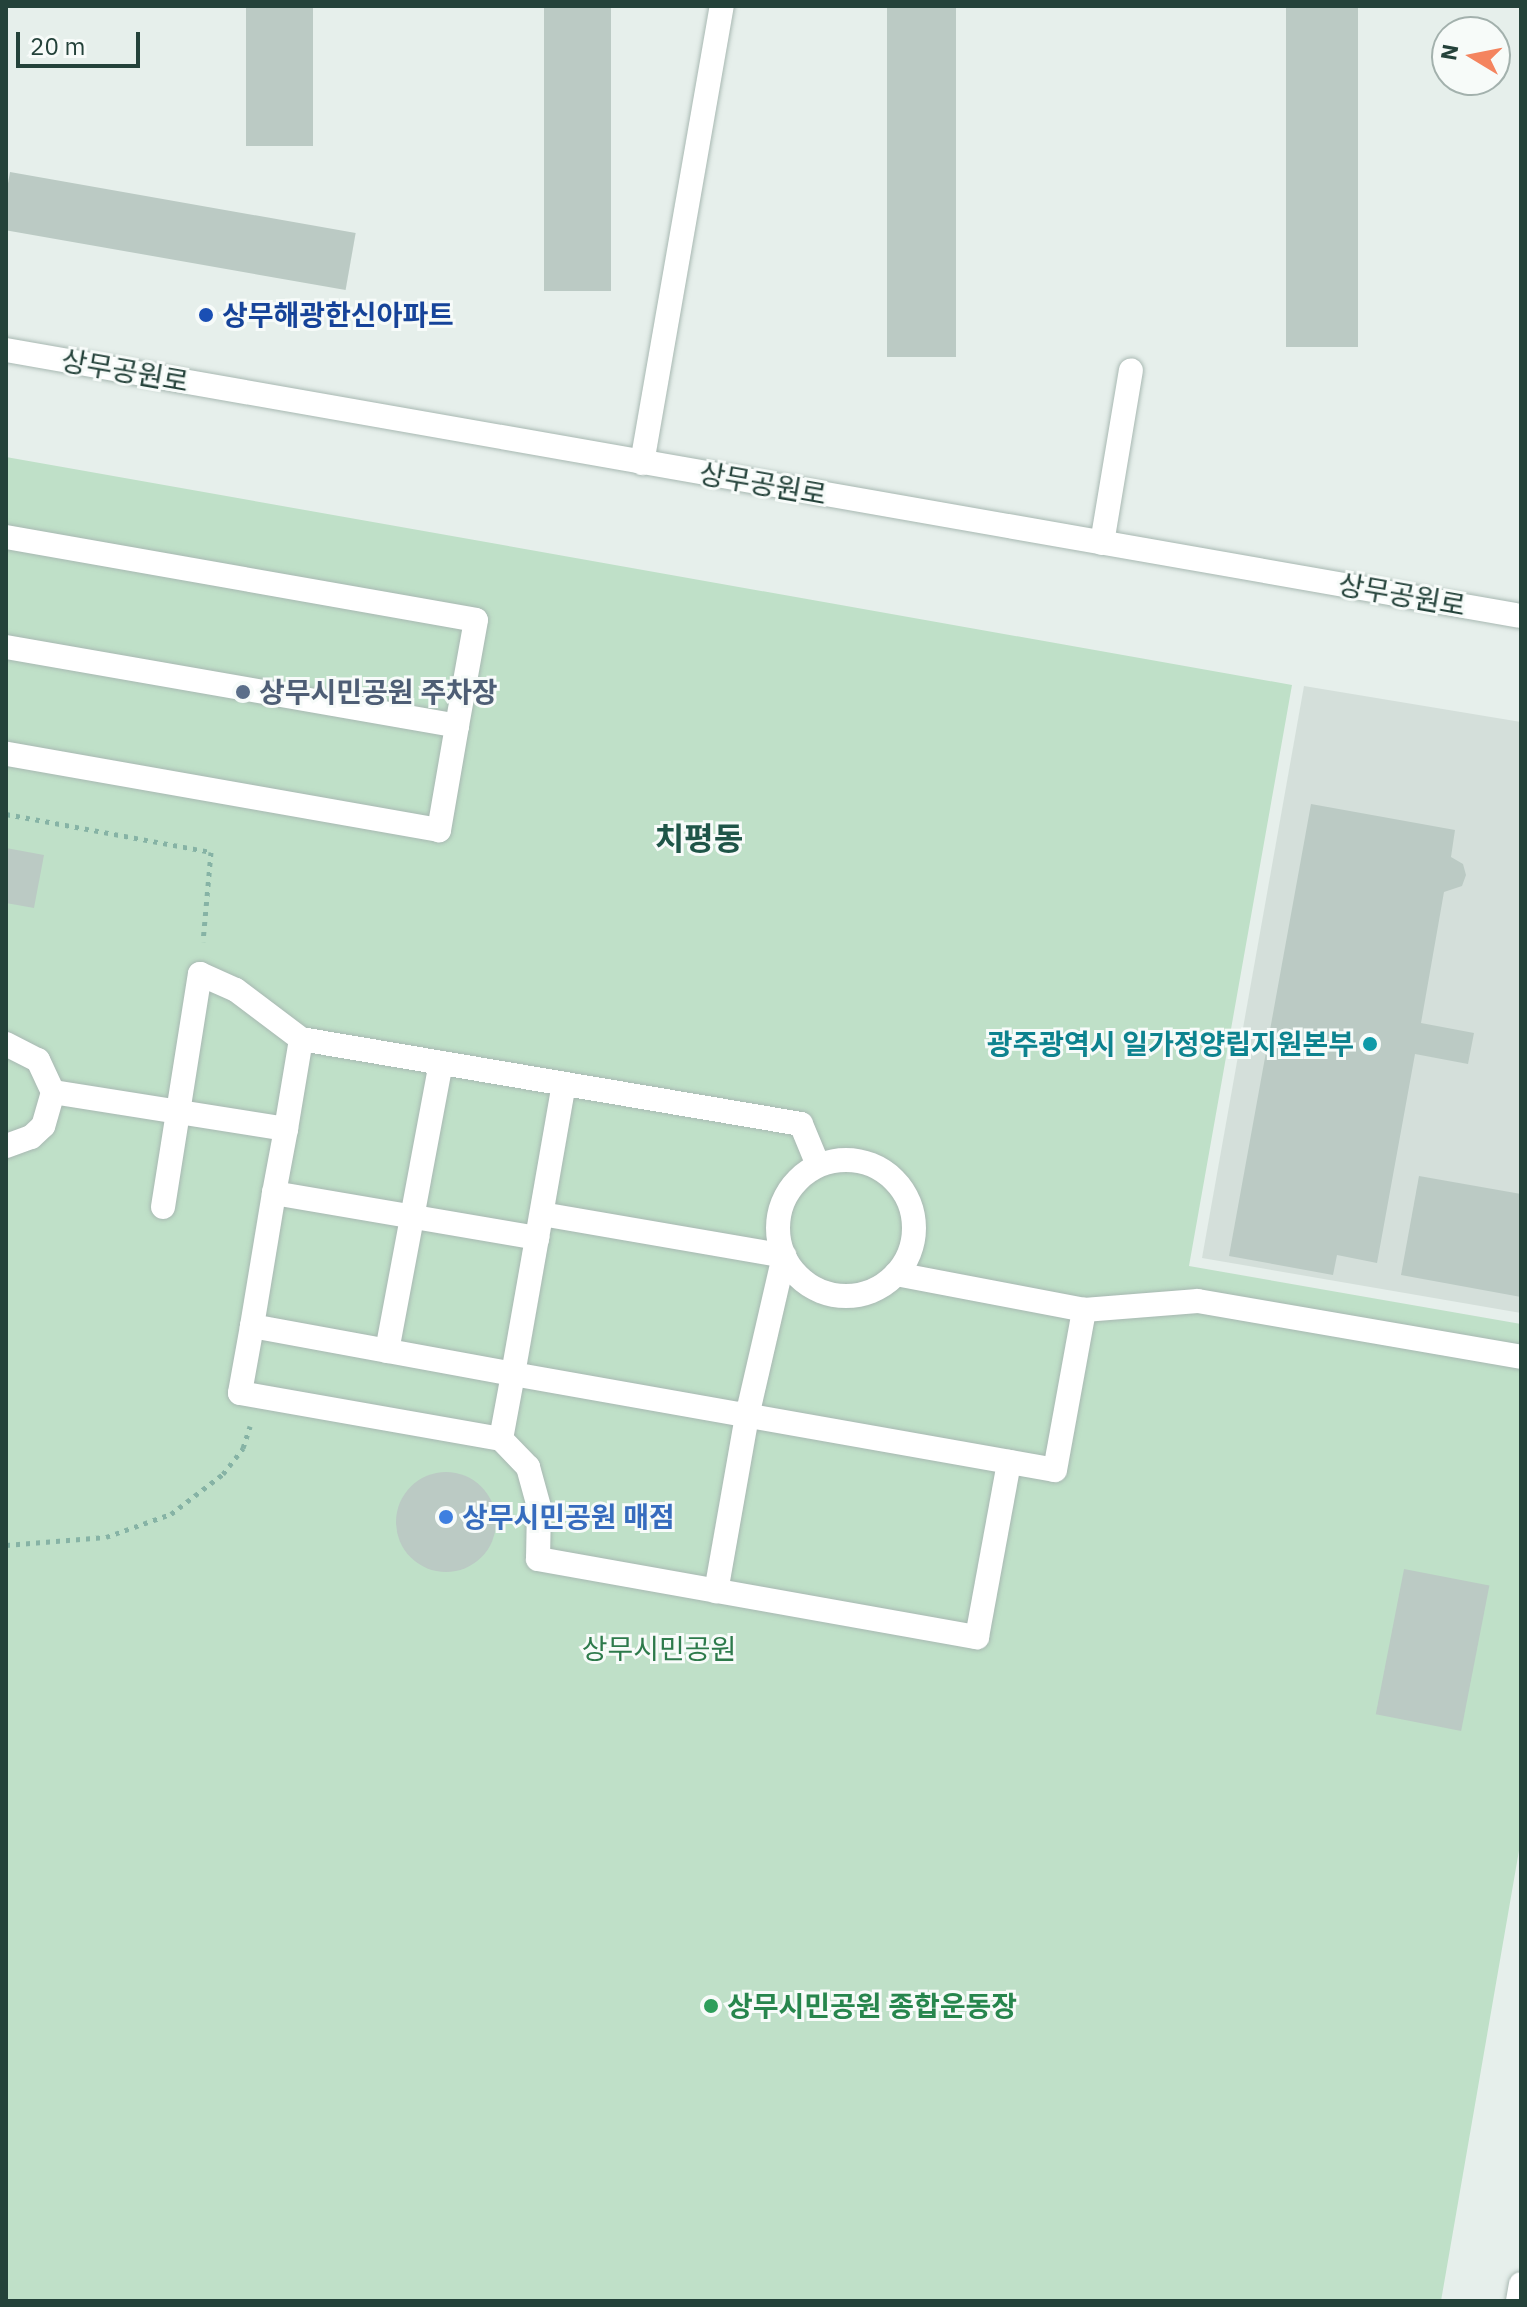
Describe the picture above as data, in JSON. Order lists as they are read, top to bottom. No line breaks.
{"streets":{"street":["상무공원로"]},"districts":["치평동"],"parks":["상무시민공원"],"places":["상무해광한신아파트","상무시민공원 주차장","광주광역시 일가정양립지원본부","상무시민공원 매점","상무시민공원 종합운동장"],"scale_bar":"20 m","north":"left"}
